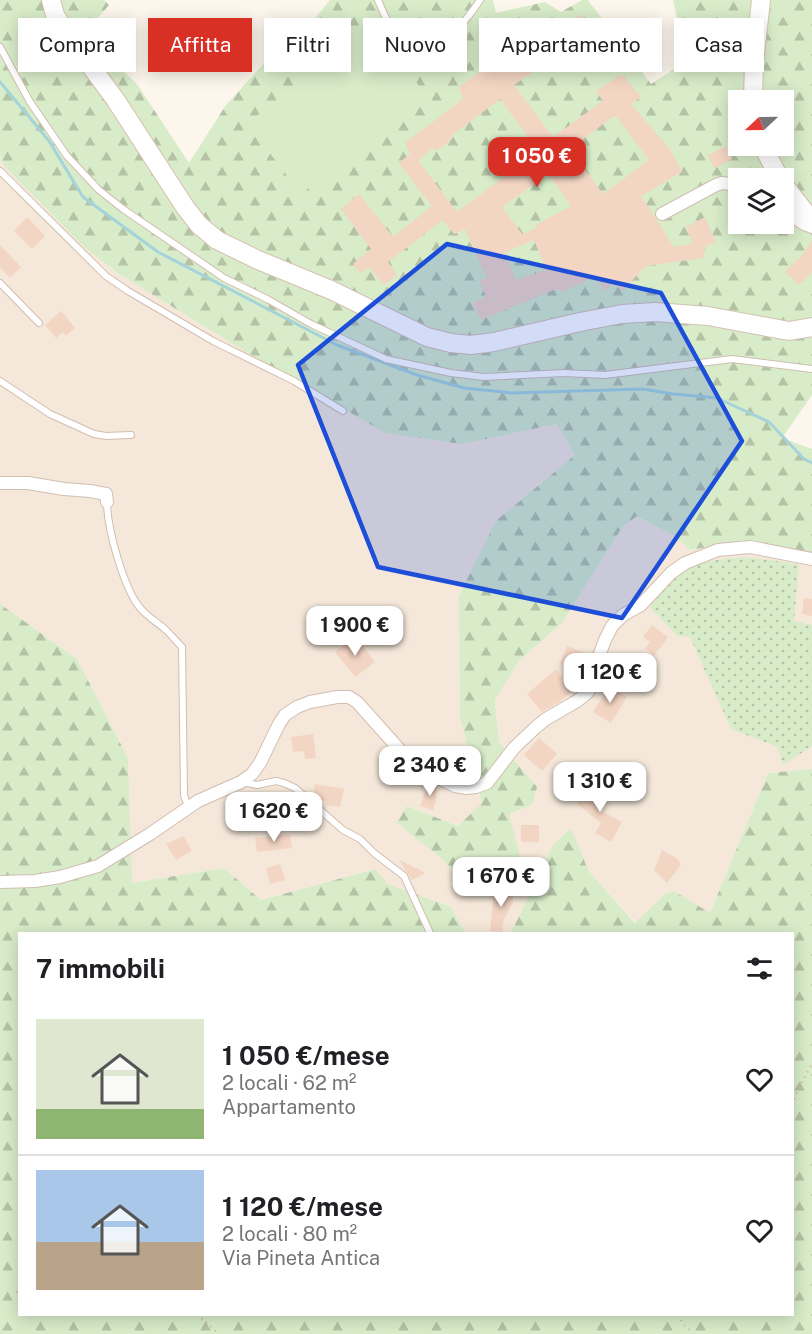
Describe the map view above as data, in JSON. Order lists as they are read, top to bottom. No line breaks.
{"north":"left","page":{"chip":["Compra","Affitta","Filtri","Nuovo","Appartamento","Casa"],"price":["1 050 €","1 900 €","1 120 €","2 340 €","1 310 €","1 620 €","1 670 €"],"heading":"7 immobili","list":[{"name":"1 050 €/mese","note":"2 locali · 62 m² · Appartamento"},{"name":"1 120 €/mese","note":"2 locali · 80 m² · Via Pineta Antica"}]}}
